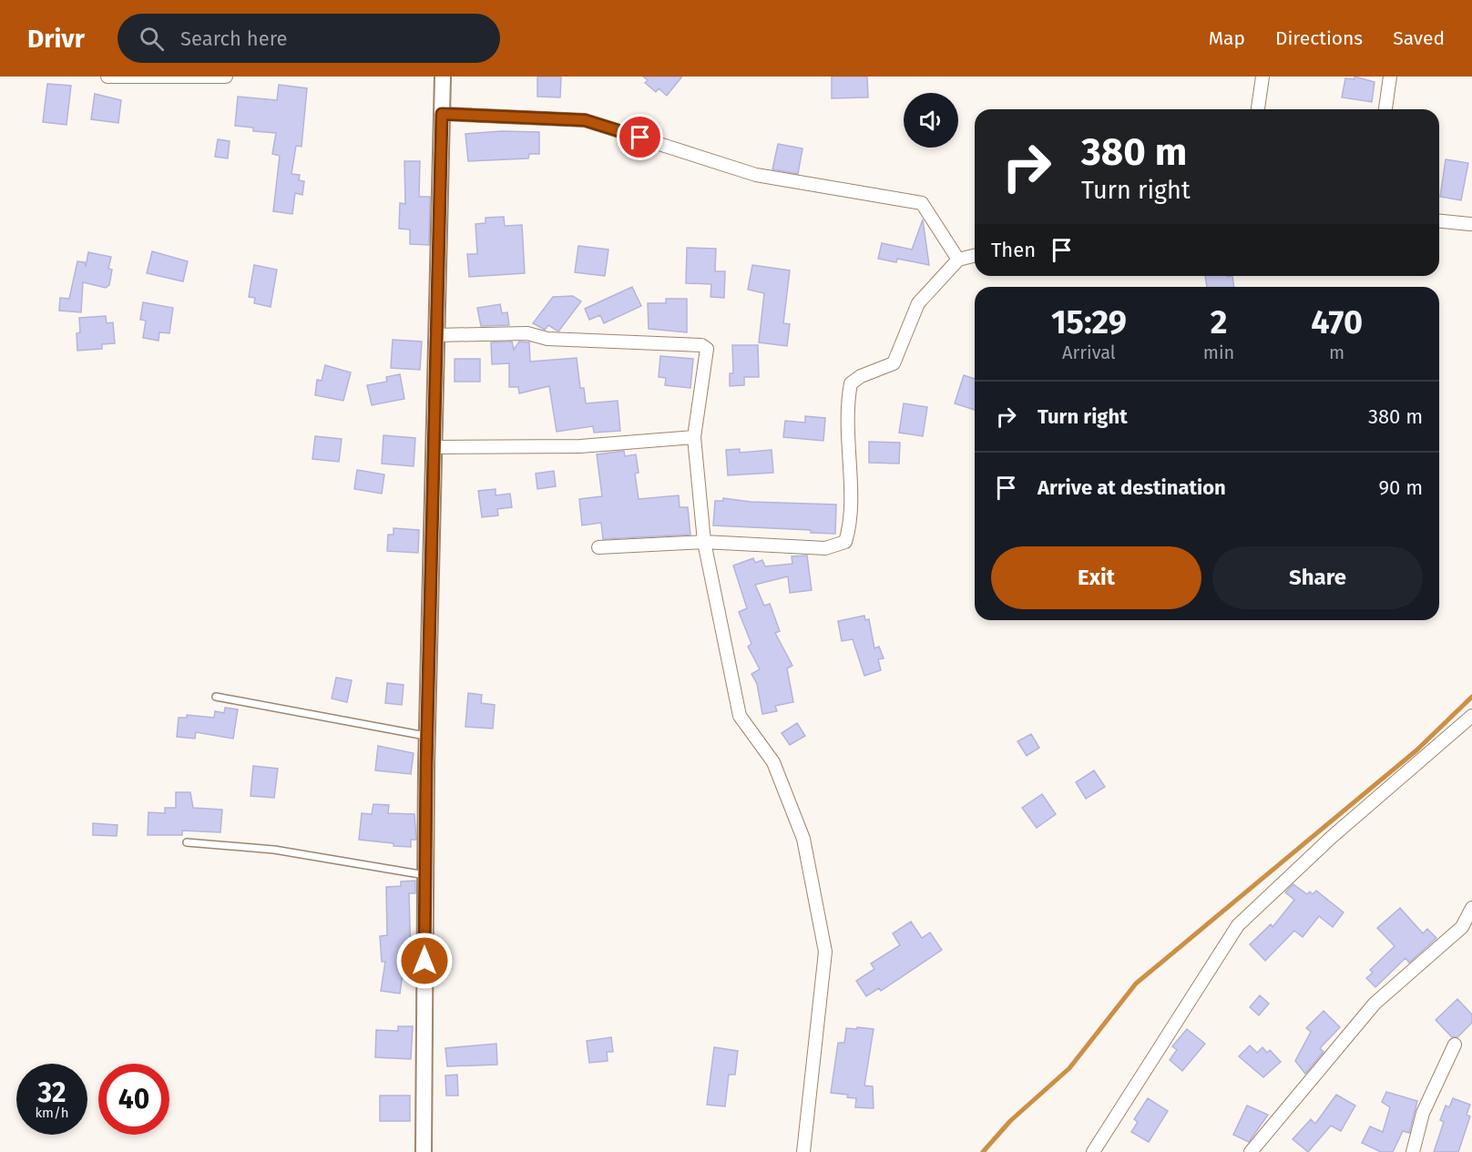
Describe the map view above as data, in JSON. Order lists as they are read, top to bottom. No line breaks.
{"page":{"header":"Drivr","search":"Search here","nav":["Map","Directions","Saved"],"turn":["380 m","Turn right"],"then":"Then","eta":["15:29","Arrival","2","min","470","m"],"list":[{"name":"Turn right","value":"380 m"},{"name":"Arrive at destination","value":"90 m"}],"buttons":["Exit","Share"],"speed":"32 km/h","limit":"40"}}
